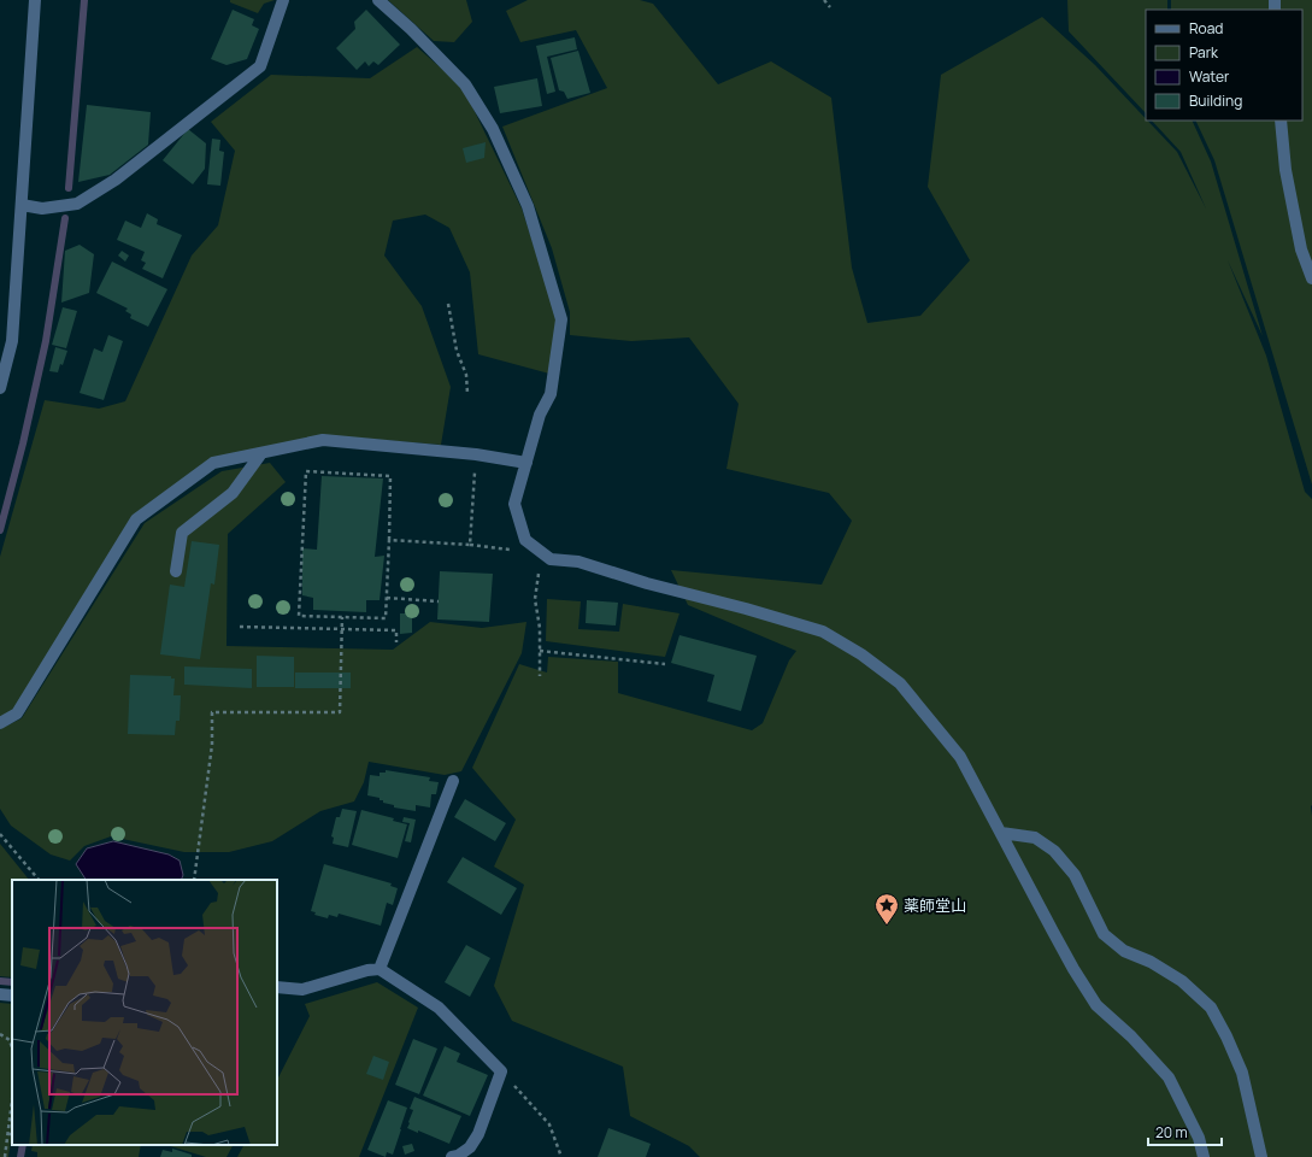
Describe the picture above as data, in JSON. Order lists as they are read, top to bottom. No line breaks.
{"places":{"place":["薬師堂山"]},"legend":["Road","Park","Water","Building"],"scale_bar":"20 m"}
